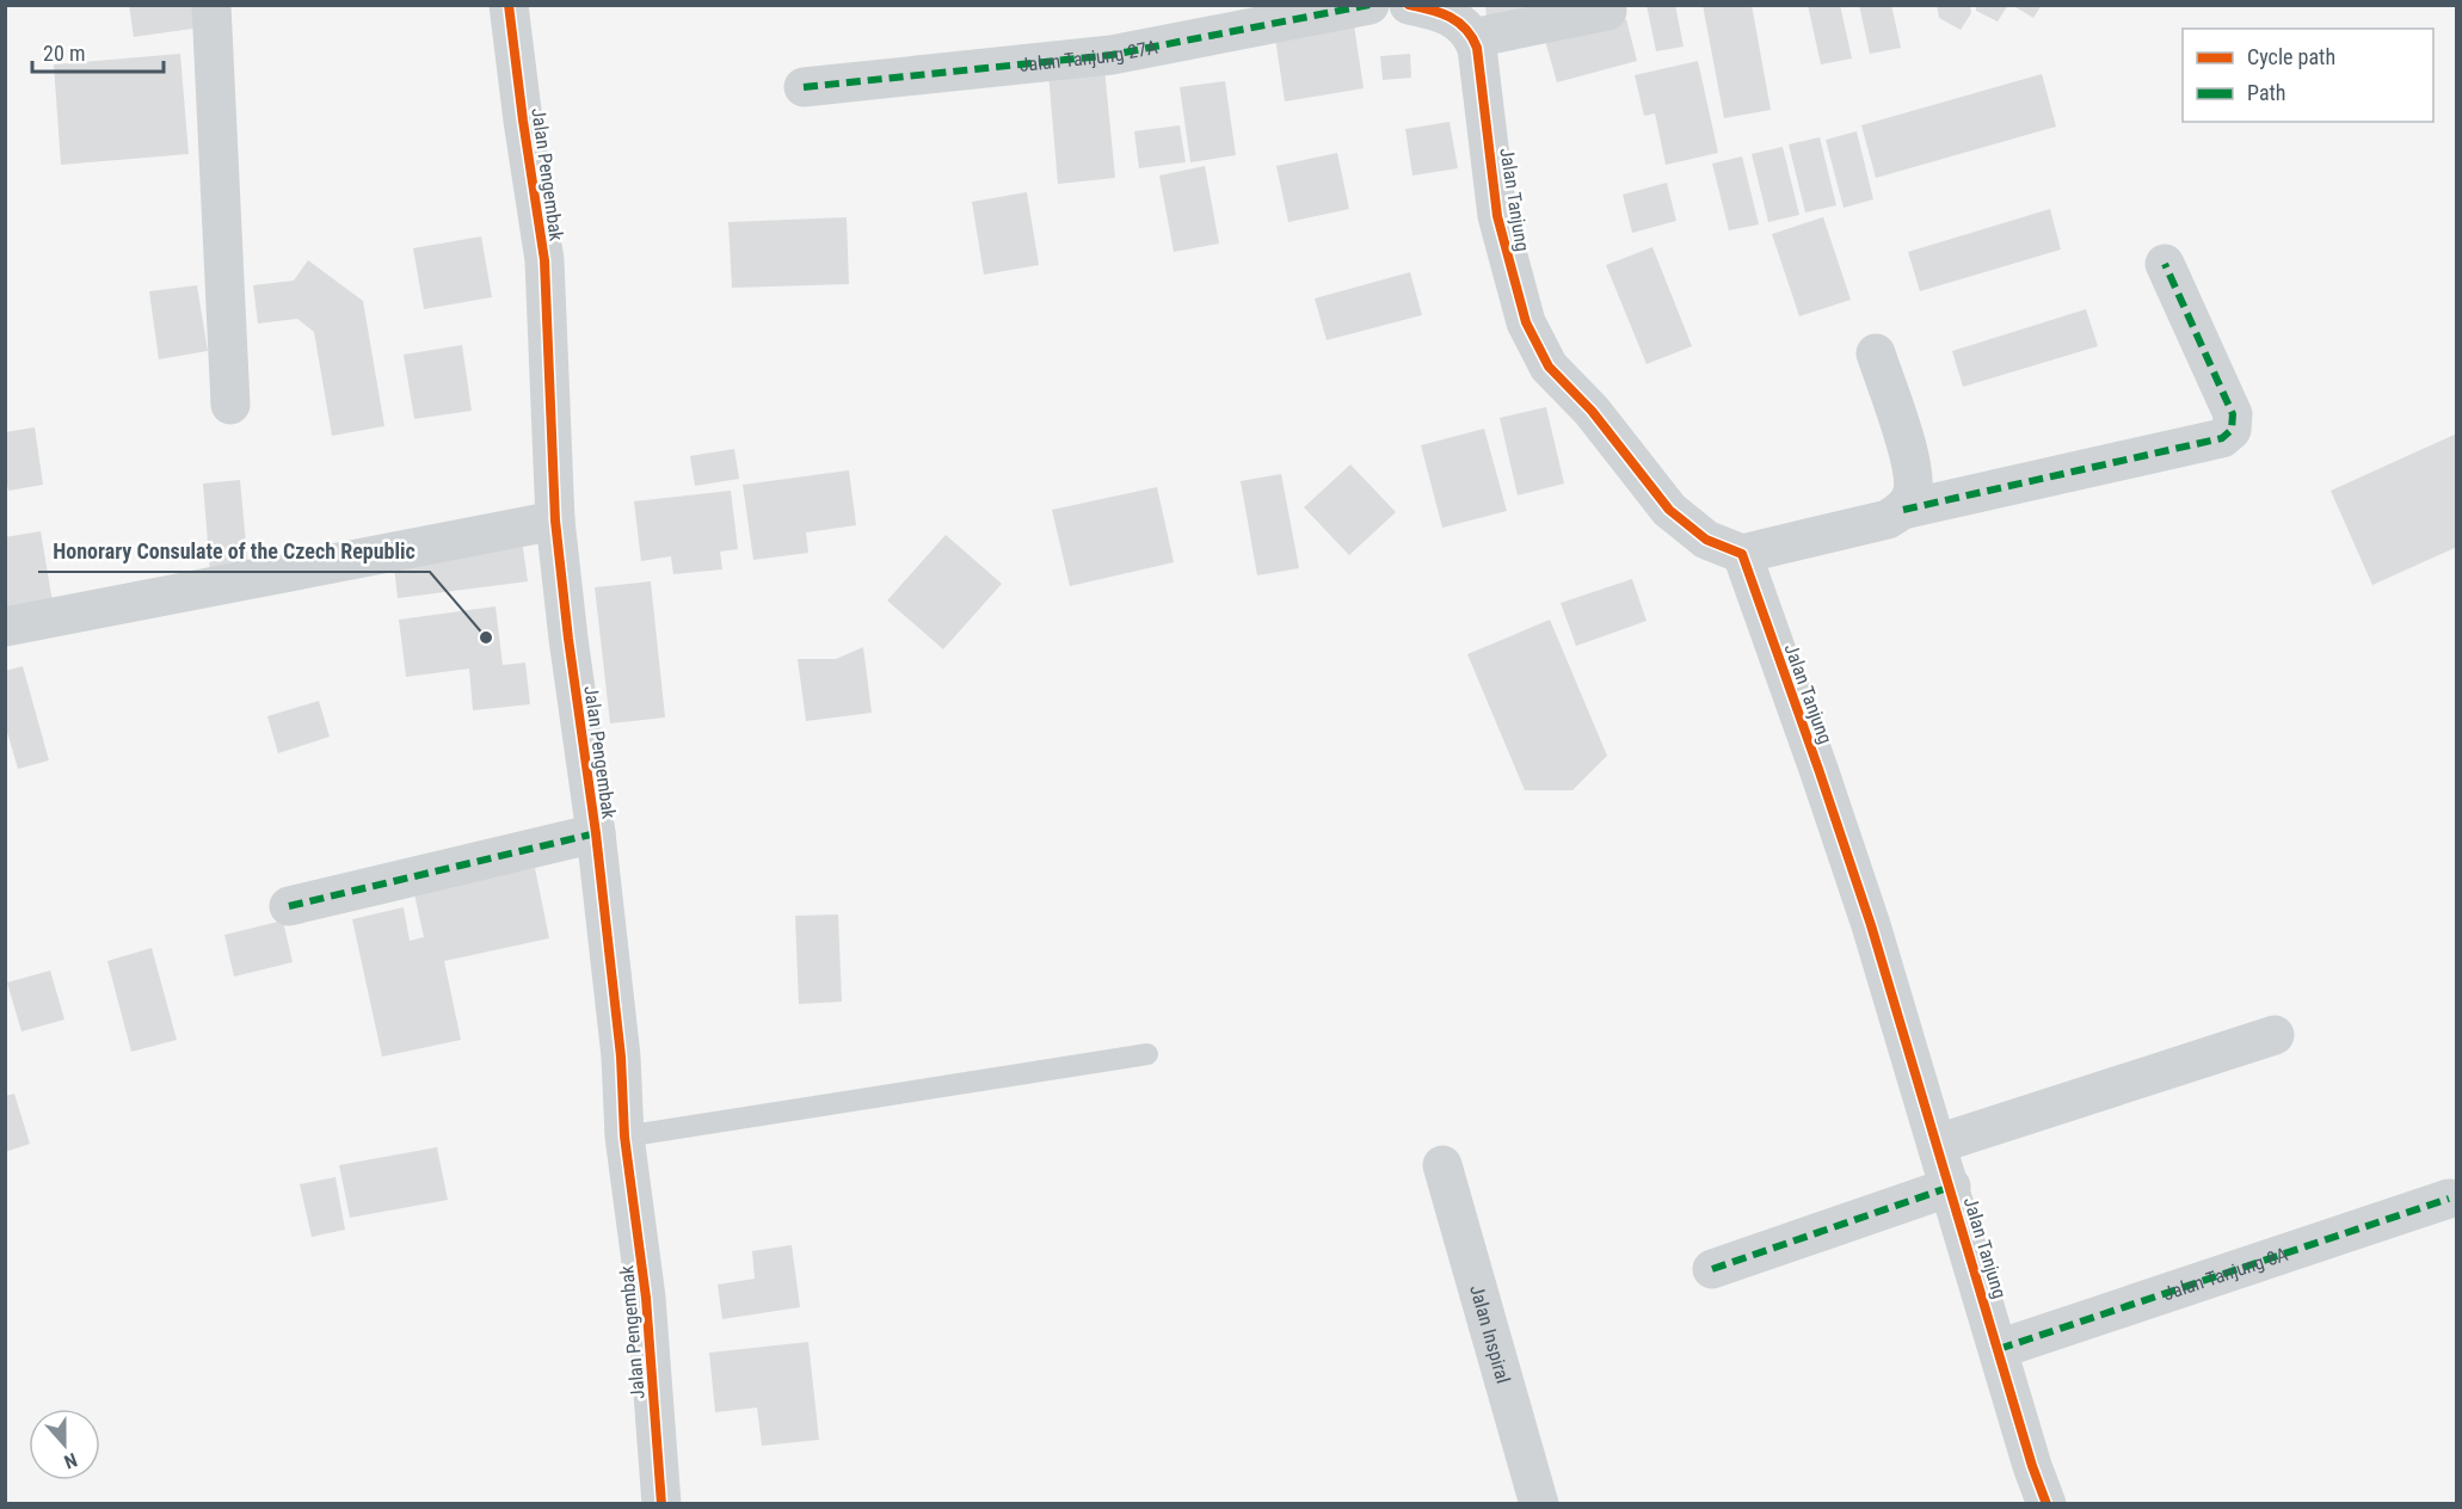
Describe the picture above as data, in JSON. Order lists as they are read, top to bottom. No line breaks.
{"streets":{"street":["Jalan Tanjung 27A","Jalan Pengembak","Jalan Tanjung","Jalan Tanjung 8A","Jalan Inspiral"]},"crossings":[["Jalan Tanjung","Jalan Tanjung 8A"]],"places":["Honorary Consulate of the Czech Republic"],"legend":["Cycle path","Path"],"scale_bar":"20 m","north":"bottom"}
